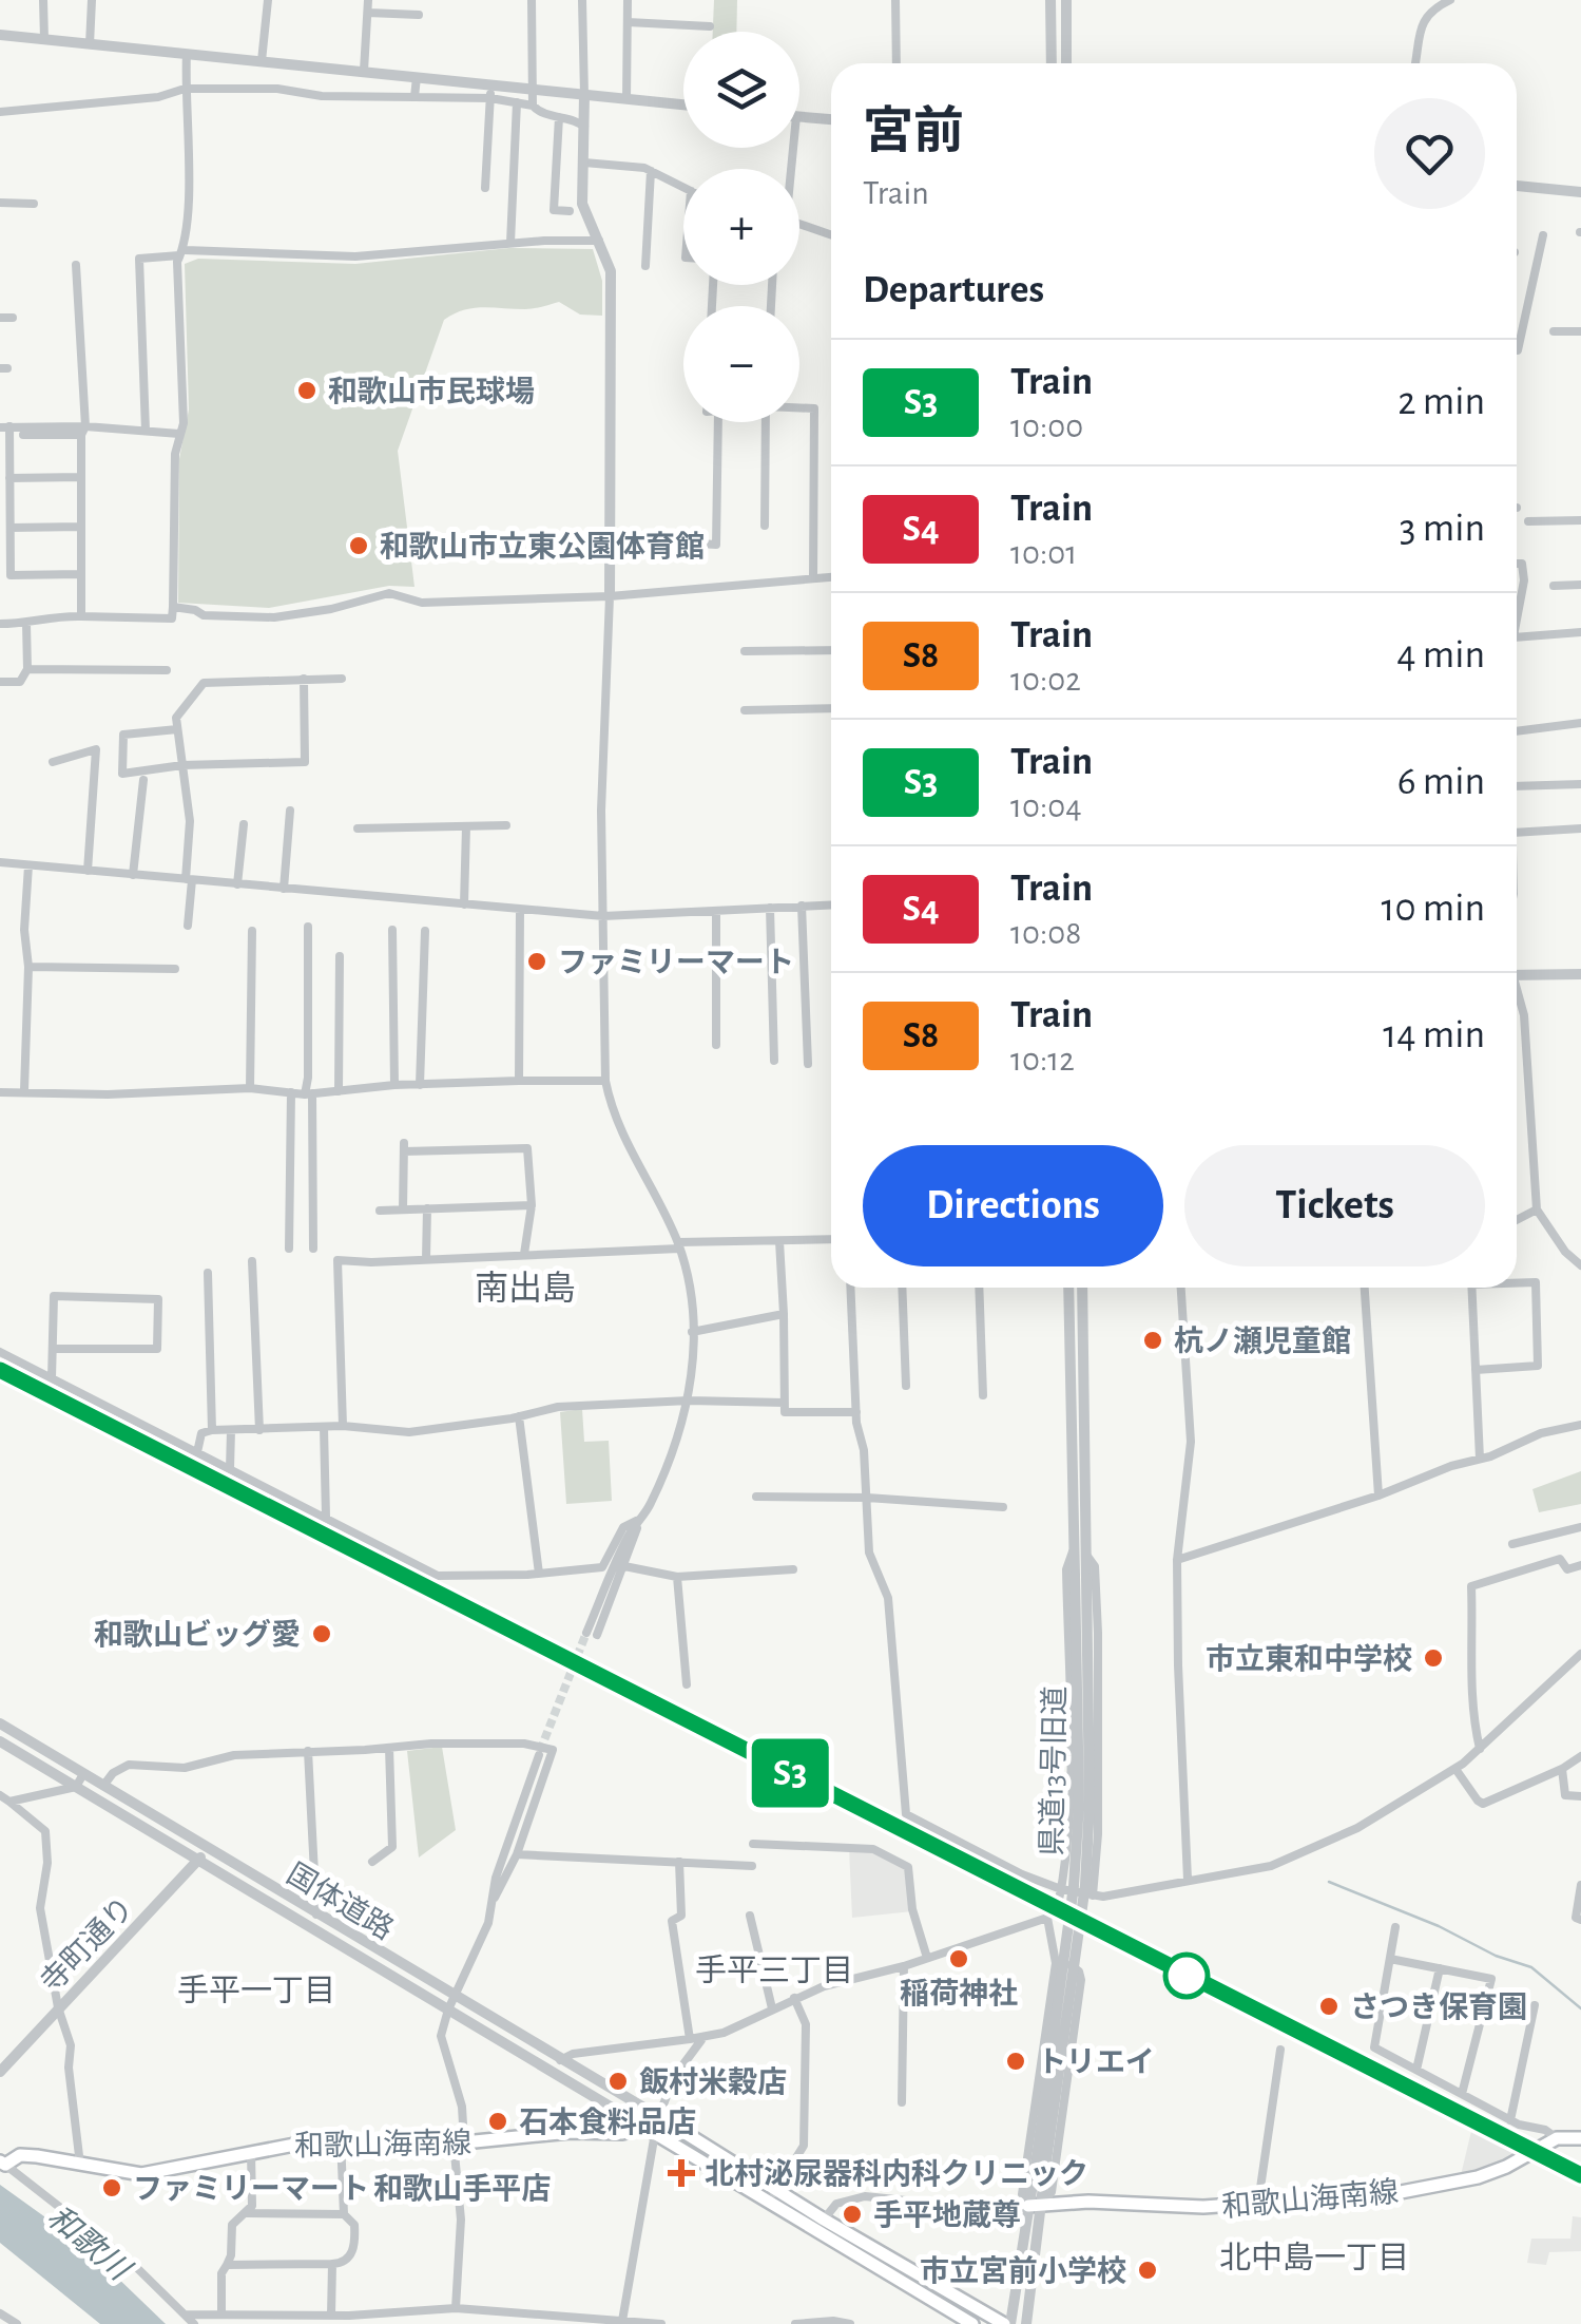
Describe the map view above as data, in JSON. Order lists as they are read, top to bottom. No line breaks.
{"streets":{"main road":["和歌山海南線"],"street":["県道13号旧道","国体道路","寺町通り"]},"crossings":[["県道13号旧道","和歌山海南線"],["国体道路","寺町通り"],["国体道路","和歌山海南線"]],"districts":["南出島","手平三丁目","手平一丁目","北中島一丁目"],"water":["和歌川"],"places":{"other":["和歌山市民球場","和歌山市立東公園体育館","ファミリーマート","杭ノ瀬児童館","和歌山ビッグ愛","市立東和中学校","稲荷神社","さつき保育園","トリエイ","飯村米穀店","石本食料品店","ファミリーマート 和歌山手平店","手平地蔵尊","市立宮前小学校"],"health":["北村泌尿器科内科クリニック"]},"page":{"on_map":"S3","map_buttons":["+","−"],"heading":[["宮前","Train"],"Departures"],"list":[{"mark":"S3","name":"Train","note":"10:00","value":"2 min"},{"mark":"S4","name":"Train","note":"10:01","value":"3 min"},{"mark":"S8","name":"Train","note":"10:02","value":"4 min"},{"mark":"S3","name":"Train","note":"10:04","value":"6 min"},{"mark":"S4","name":"Train","note":"10:08","value":"10 min"},{"mark":"S8","name":"Train","note":"10:12","value":"14 min"}],"buttons":["Directions","Tickets"]}}
